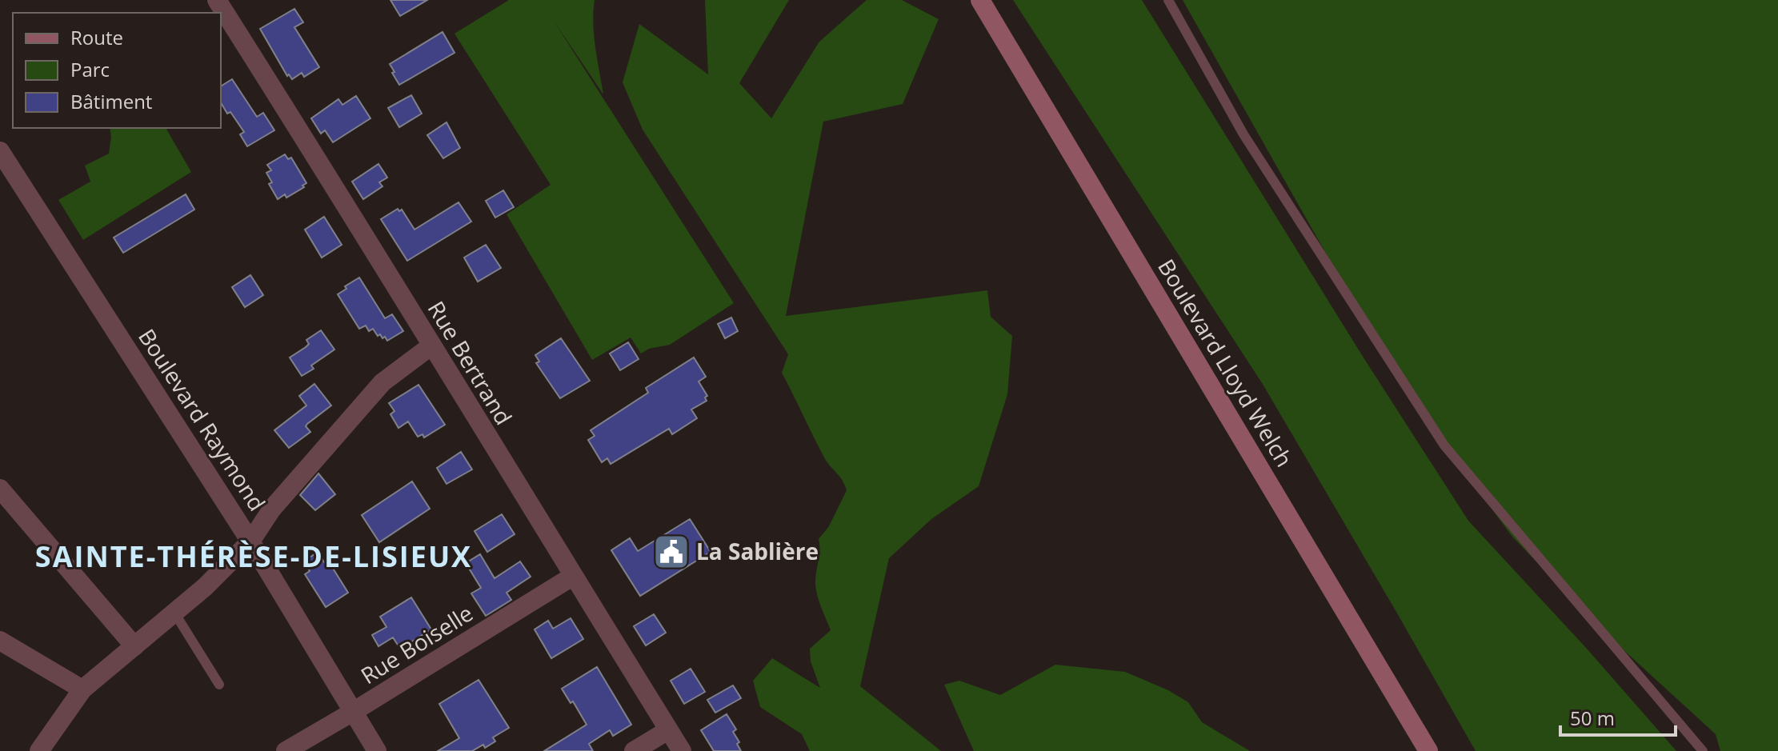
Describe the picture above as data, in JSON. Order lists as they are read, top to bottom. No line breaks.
{"streets":{"main road":["Boulevard Lloyd Welch"],"street":["Rue Bertrand","Boulevard Raymond","Rue Boiselle"]},"crossings":[["Rue Bertrand","Rue Boiselle"],["Boulevard Raymond","Rue Boiselle"]],"districts":["SAINTE-THÉRÈSE-DE-LISIEUX"],"places":{"public building":["La Sablière"]},"legend":["Route","Parc","Bâtiment"],"scale_bar":"50 m"}
